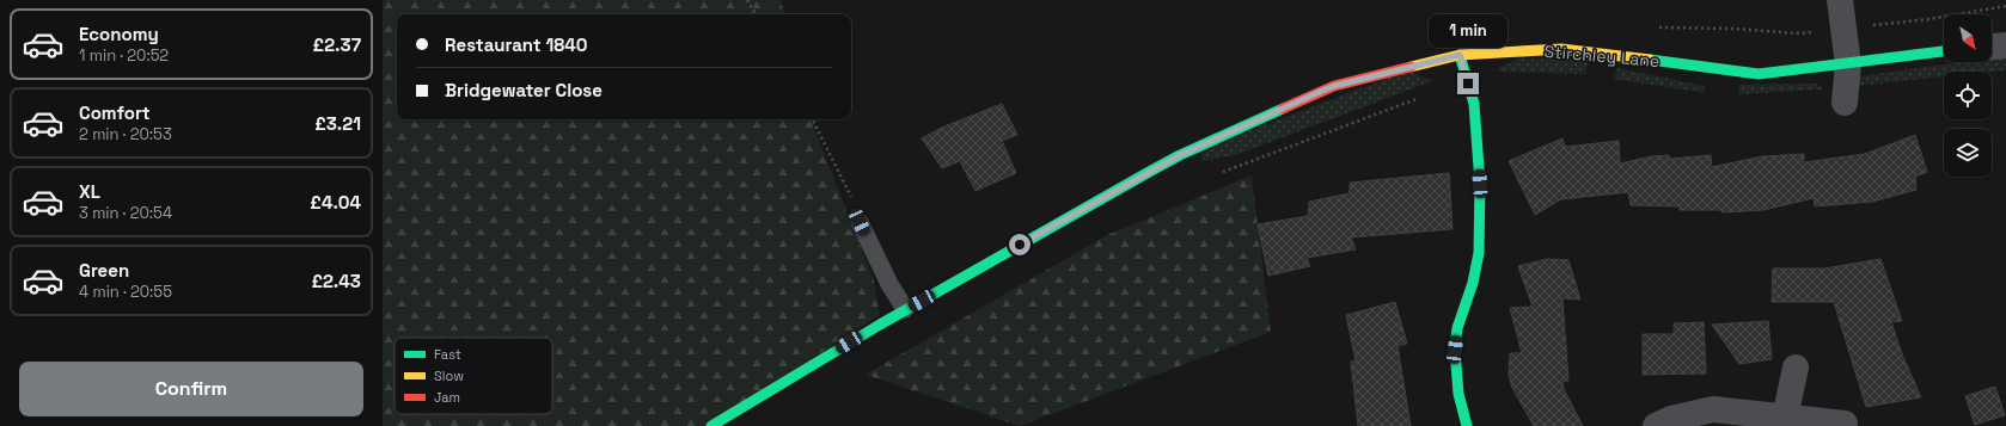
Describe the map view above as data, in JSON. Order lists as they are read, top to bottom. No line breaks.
{"streets":{"street":["Stirchley Lane"]},"legend":["Fast","Slow","Jam"],"north":"bottom right","page":{"list":[{"name":"Economy","note":"1 min · 20:52","value":"£2.37"},{"name":"Comfort","note":"2 min · 20:53","value":"£3.21"},{"name":"XL","note":"3 min · 20:54","value":"£4.04"},{"name":"Green","note":"4 min · 20:55","value":"£2.43"}],"bubble":"1 min","banner":["Restaurant 1840","Bridgewater Close"],"buttons":"Confirm"}}
